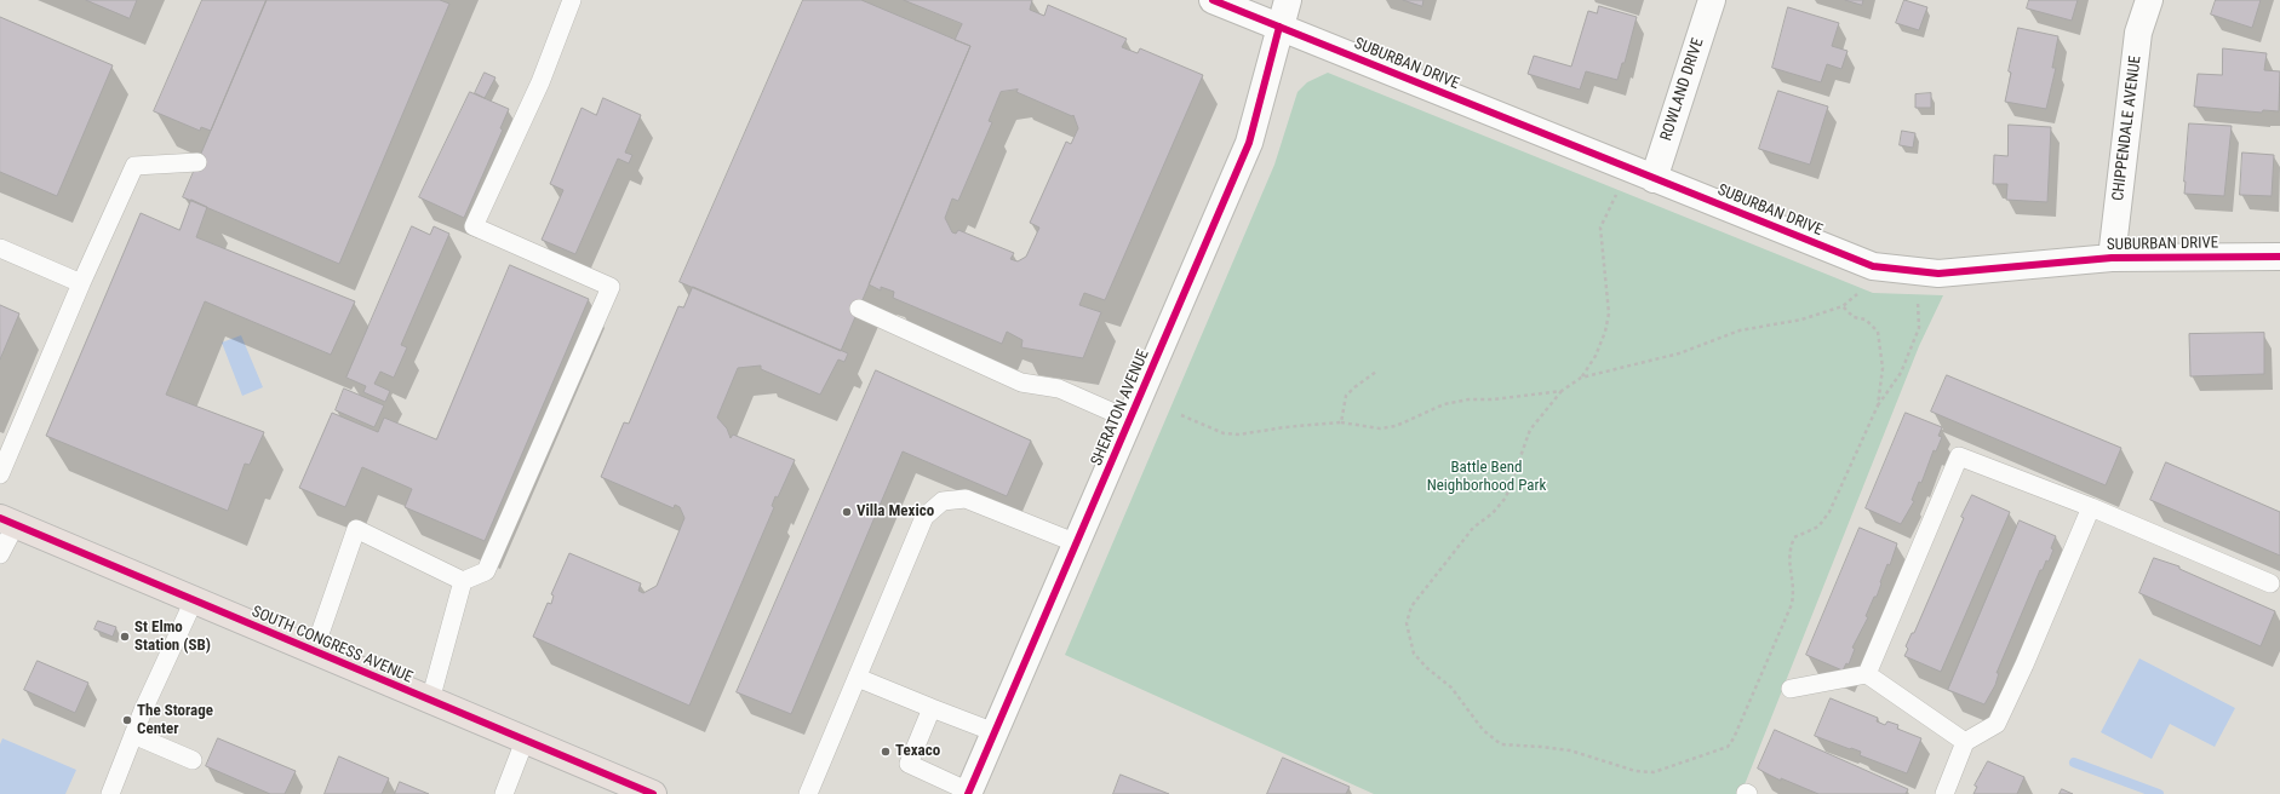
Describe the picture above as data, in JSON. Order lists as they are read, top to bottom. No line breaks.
{"streets":{"main road":["SOUTH CONGRESS AVENUE"],"street":["SUBURBAN DRIVE","ROWLAND DRIVE","CHIPPENDALE AVENUE","SHERATON AVENUE"]},"crossings":[["SUBURBAN DRIVE","ROWLAND DRIVE"],["SUBURBAN DRIVE","CHIPPENDALE AVENUE"],["SUBURBAN DRIVE","SHERATON AVENUE"]],"parks":["Battle Bend Neighborhood Park"],"places":["Villa Mexico","St Elmo Station (SB)","The Storage Center","Texaco"]}
